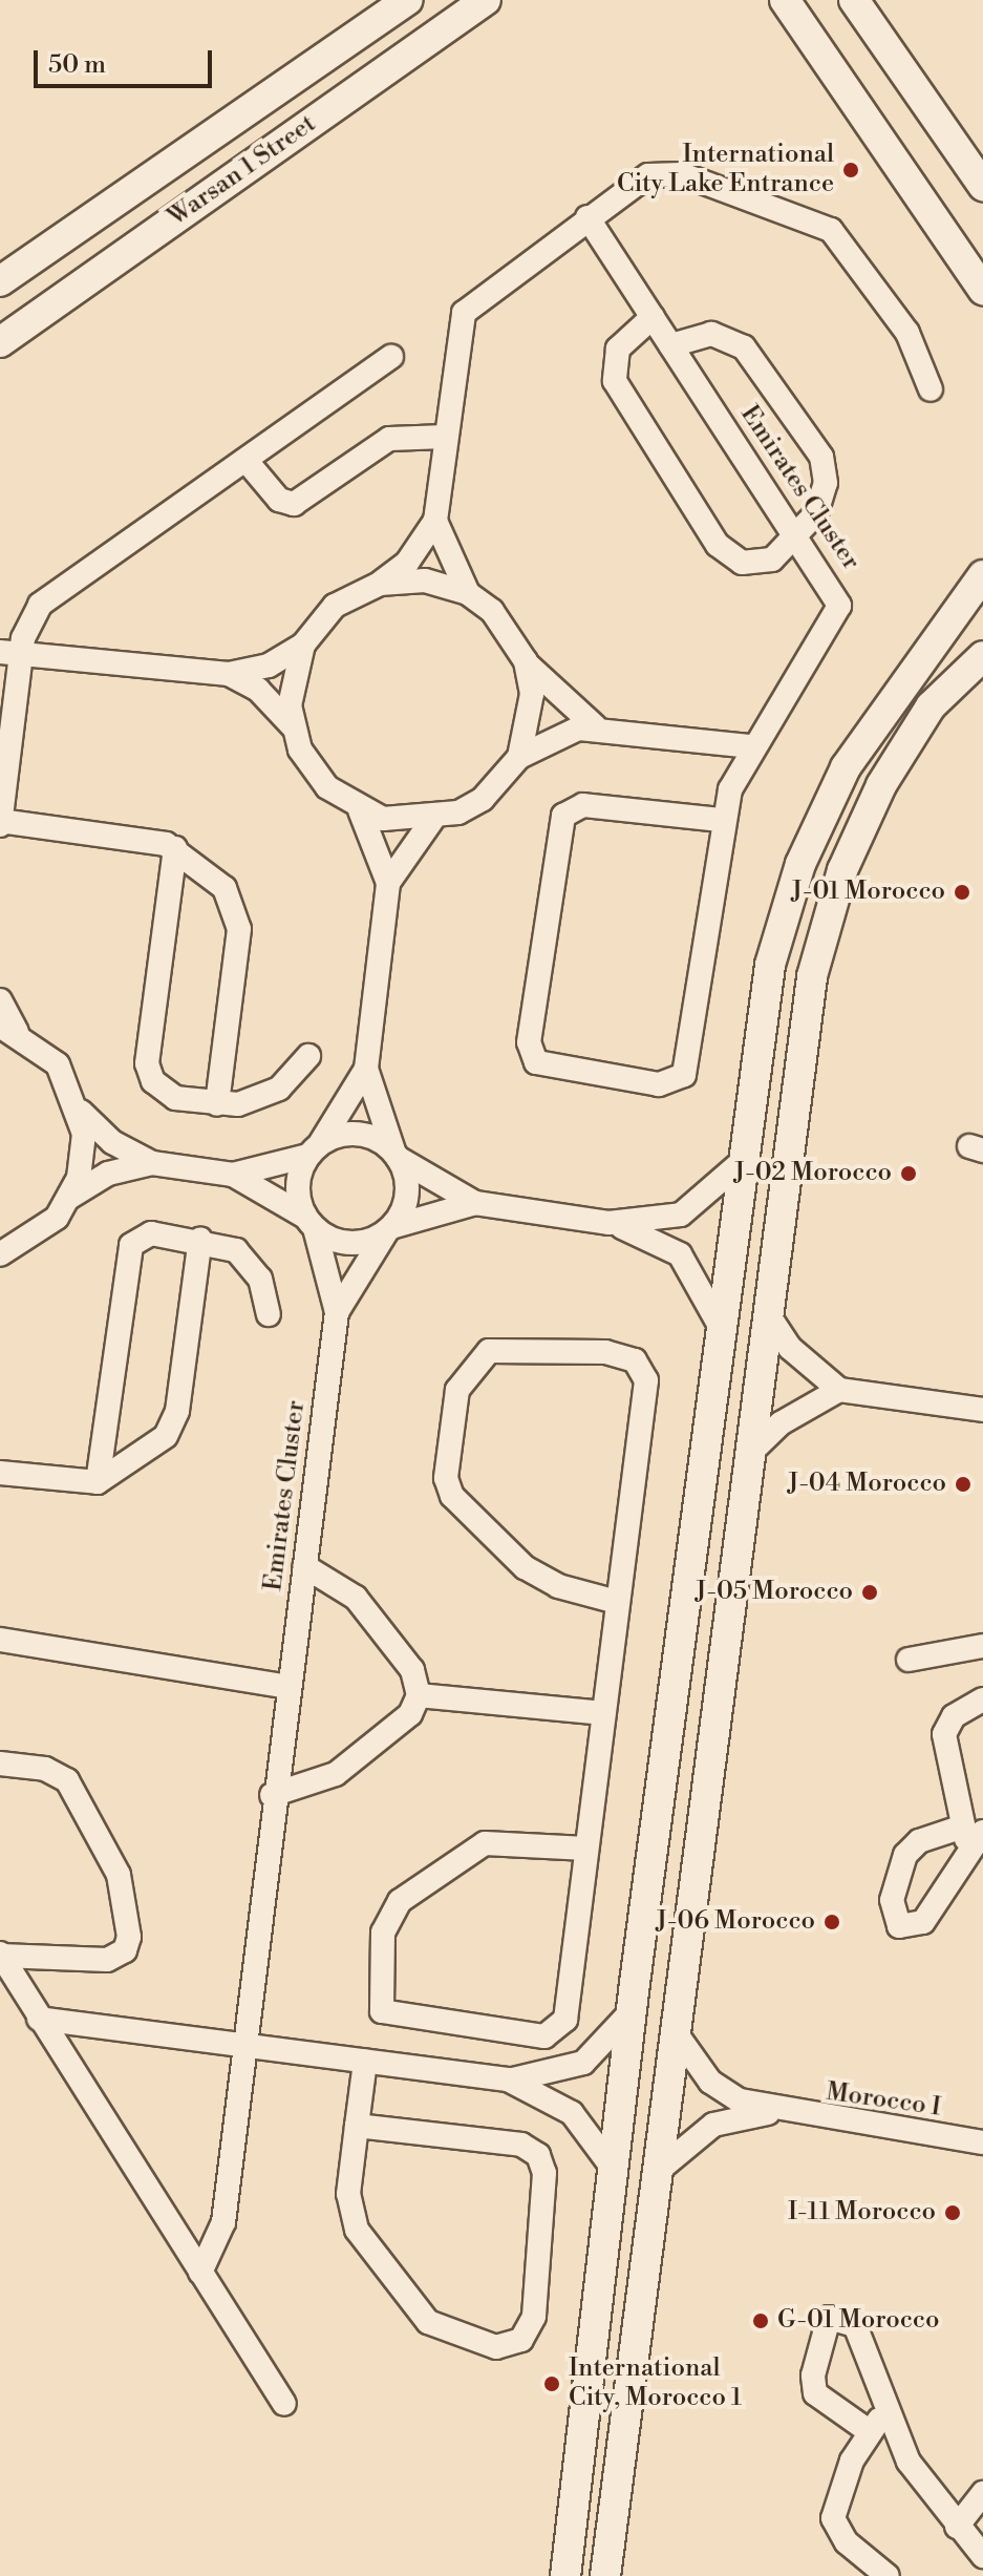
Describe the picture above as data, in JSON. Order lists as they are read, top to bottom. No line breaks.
{"streets":{"street":["Warsan 1 Street","Emirates Cluster","Morocco I"]},"places":["International City Lake Entrance","J-01 Morocco","J-02 Morocco","J-04 Morocco","J-05 Morocco","J-06 Morocco","I-11 Morocco","G-01 Morocco","International City, Morocco 1"],"scale_bar":"50 m"}
